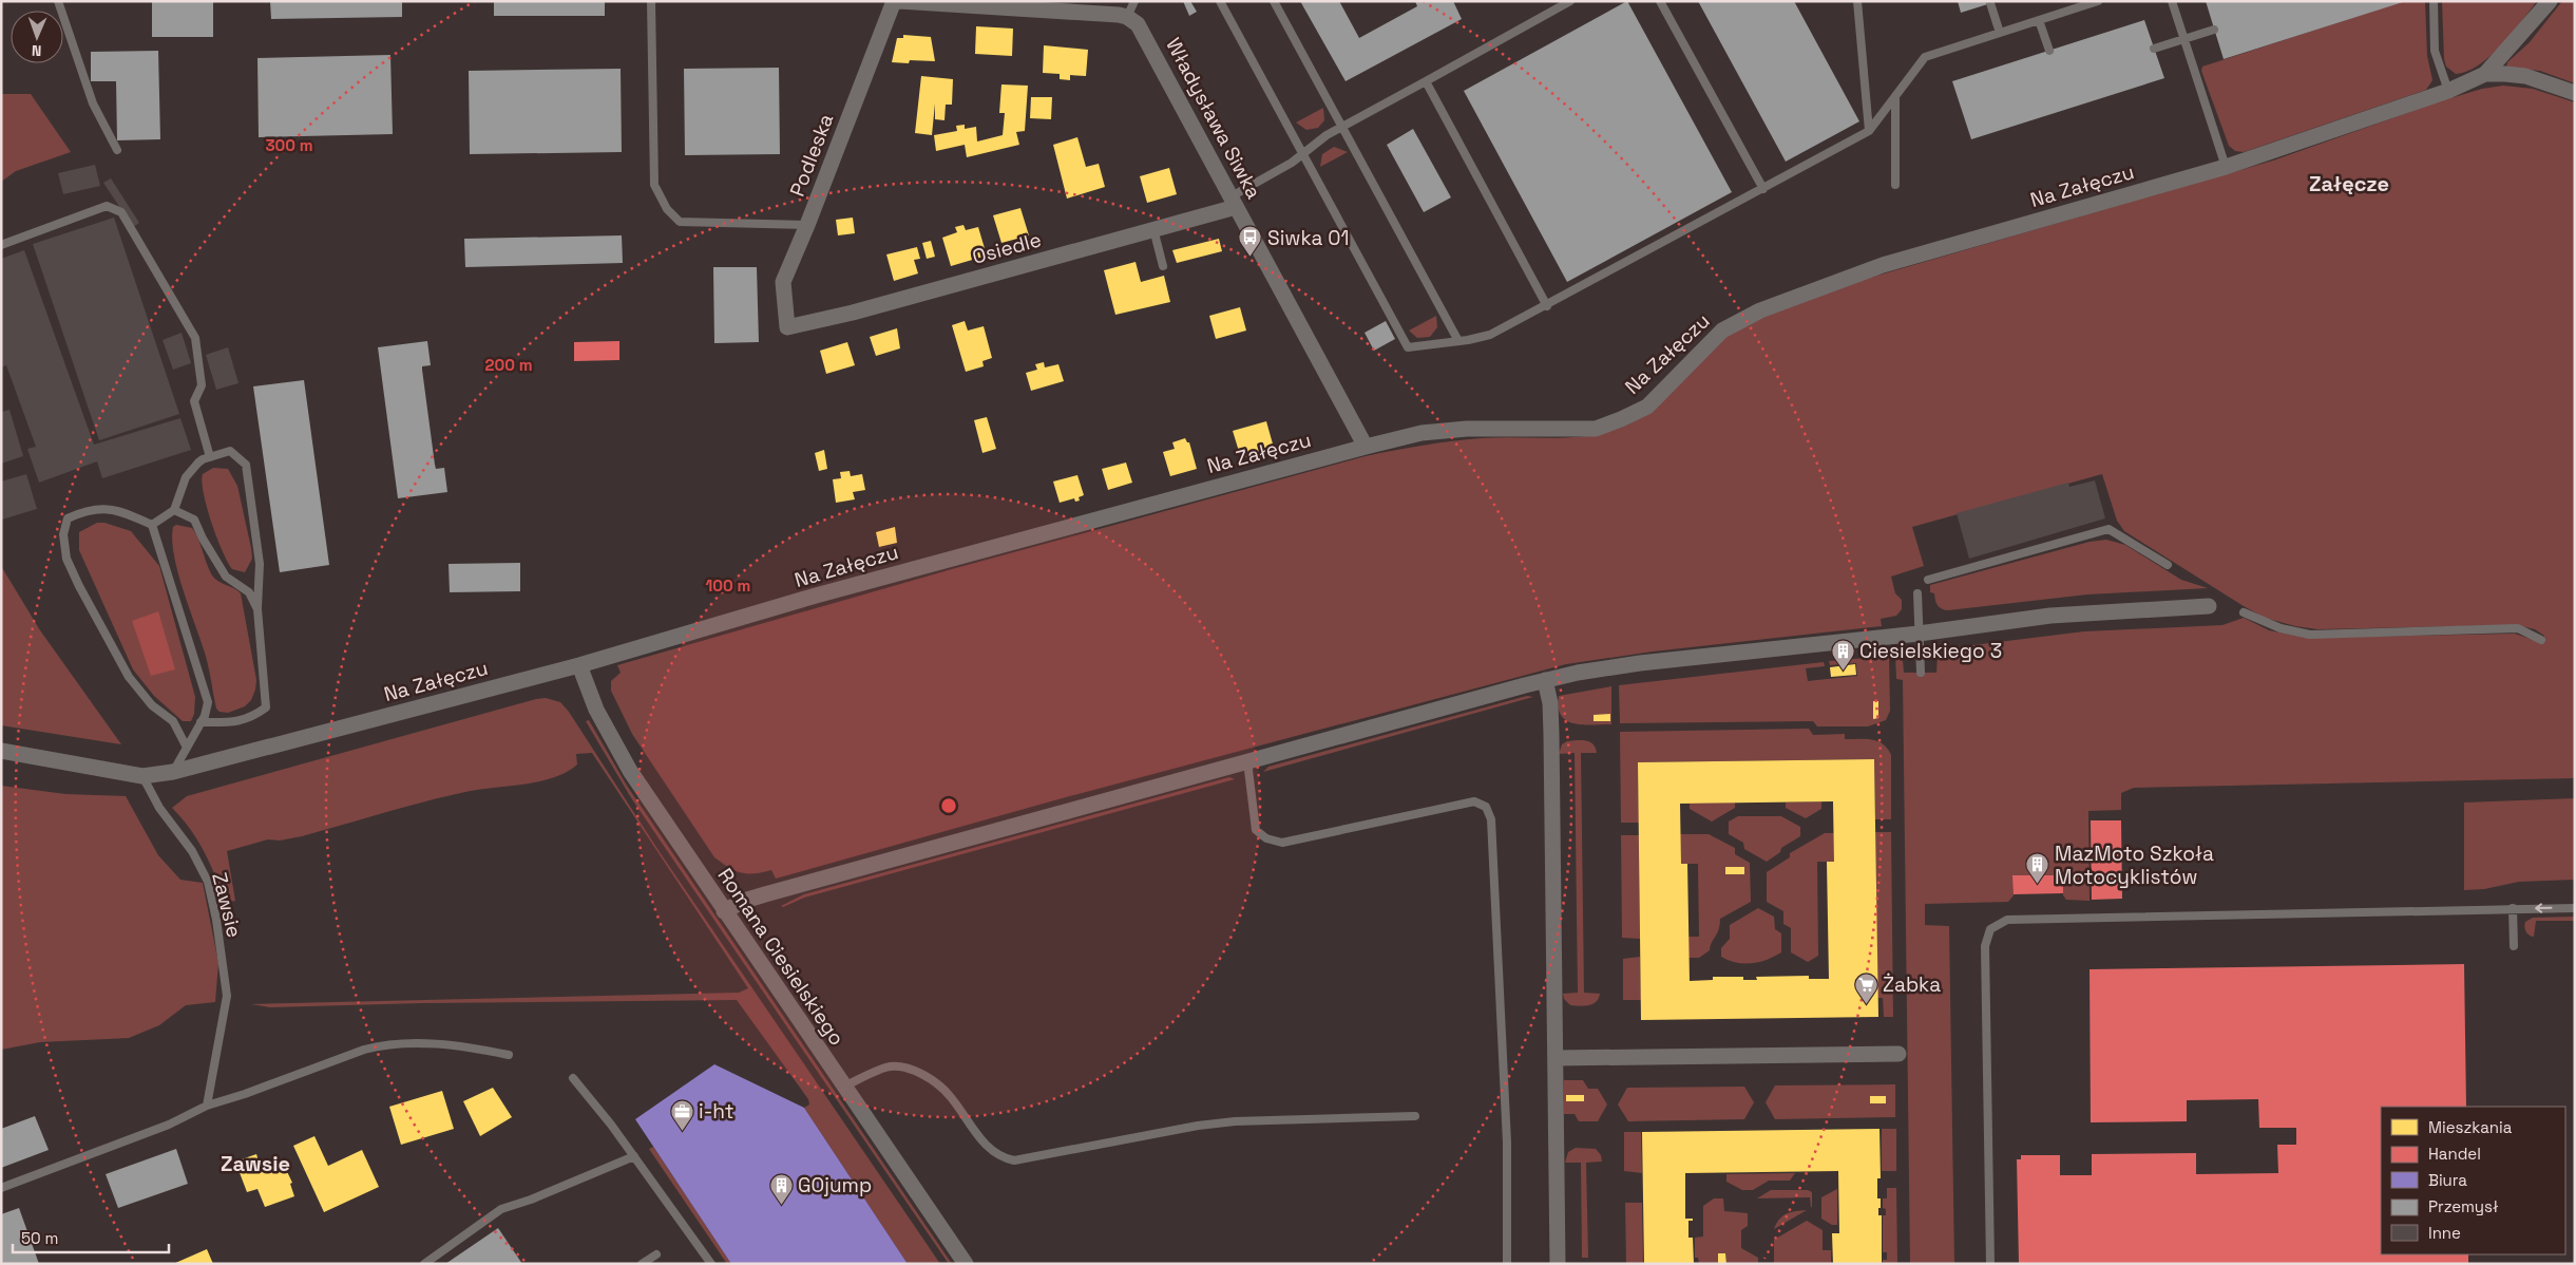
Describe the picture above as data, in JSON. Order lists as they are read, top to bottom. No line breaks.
{"streets":{"street":["Władysława Siwka","Podleska","Na Załęczu","Osiedle","Romana Ciesielskiego"],"lane":["Zawsie"]},"crossings":[["Władysława Siwka","Na Załęczu"],["Władysława Siwka","Osiedle"],["Podleska","Osiedle"],["Na Załęczu","Zawsie"],["Na Załęczu","Romana Ciesielskiego"]],"districts":["Załęcze","Zawsie"],"places":{"bus stop":["Siwka 01"],"building":["Ciesielskiego 3","MazMoto Szkoła Motocyklistów","GOjump"],"supermarket":["Żabka"],"office":["i-ht"]},"legend":["Mieszkania","Handel","Biura","Przemysł","Inne"],"scale_bar":"50 m","north":"bottom","rings":["300 m","200 m","100 m"]}
